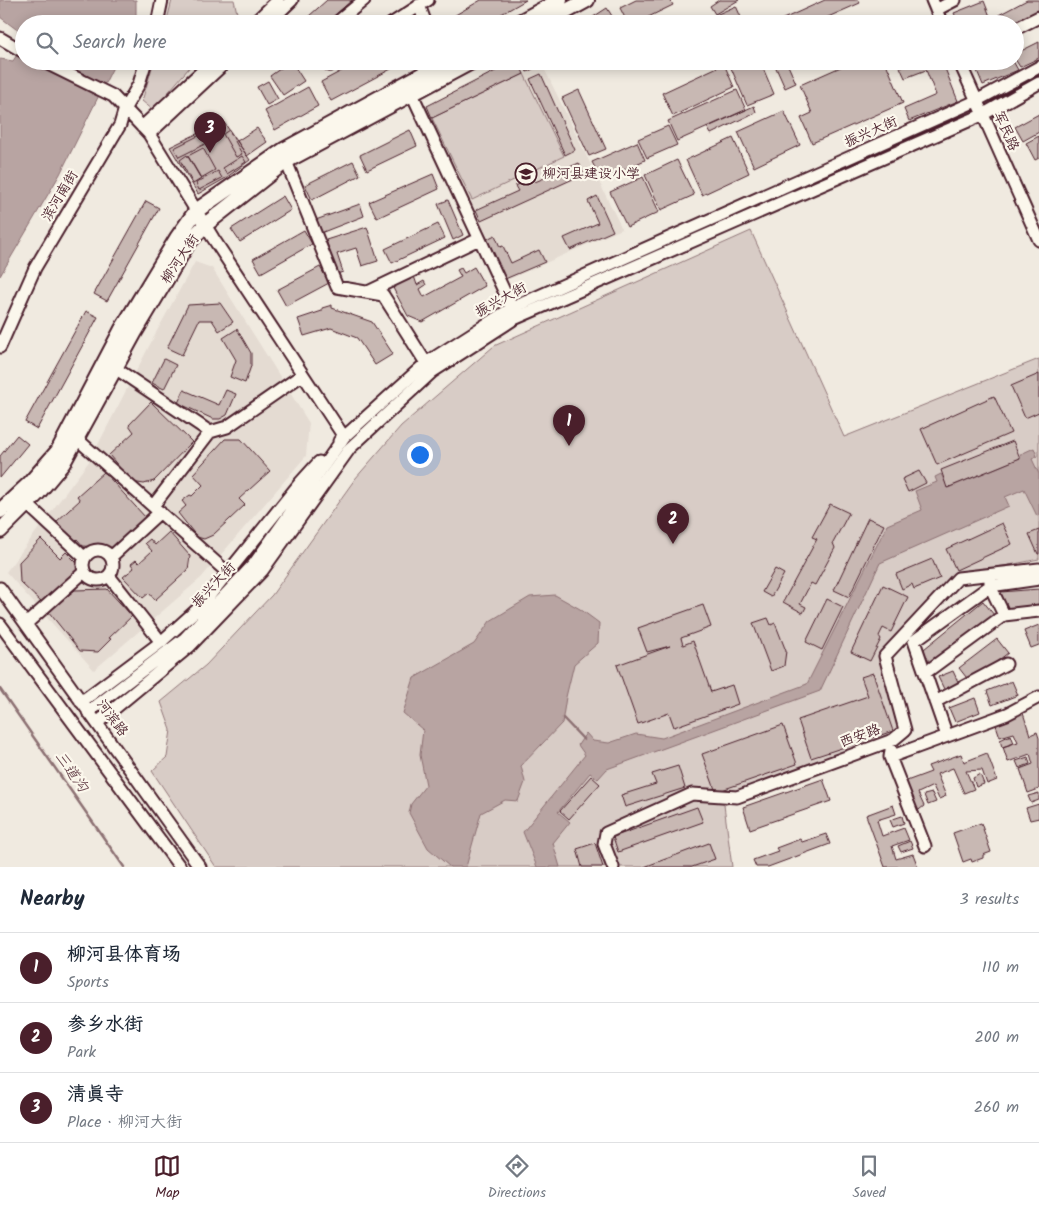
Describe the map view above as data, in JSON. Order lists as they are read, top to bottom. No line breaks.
{"streets":{"main road":["柳河大街"],"street":["军民路","振兴大街","滨河南街","河滨路","西安路"]},"crossings":[["军民路","振兴大街"],["振兴大街","河滨路"]],"water":["三道沟"],"places":{"school or university":["柳河县建设小学"]},"page":{"search":"Search here","pins":["3","1","2"],"heading":["Nearby","3 results"],"list":[{"mark":"1","name":"柳河县体育场","note":"Sports","value":"110 m"},{"mark":"2","name":"参乡水街","note":"Park","value":"200 m"},{"mark":"3","name":"清真寺","note":"Place · 柳河大街","value":"260 m"}],"nav":["Map","Directions","Saved"]}}
